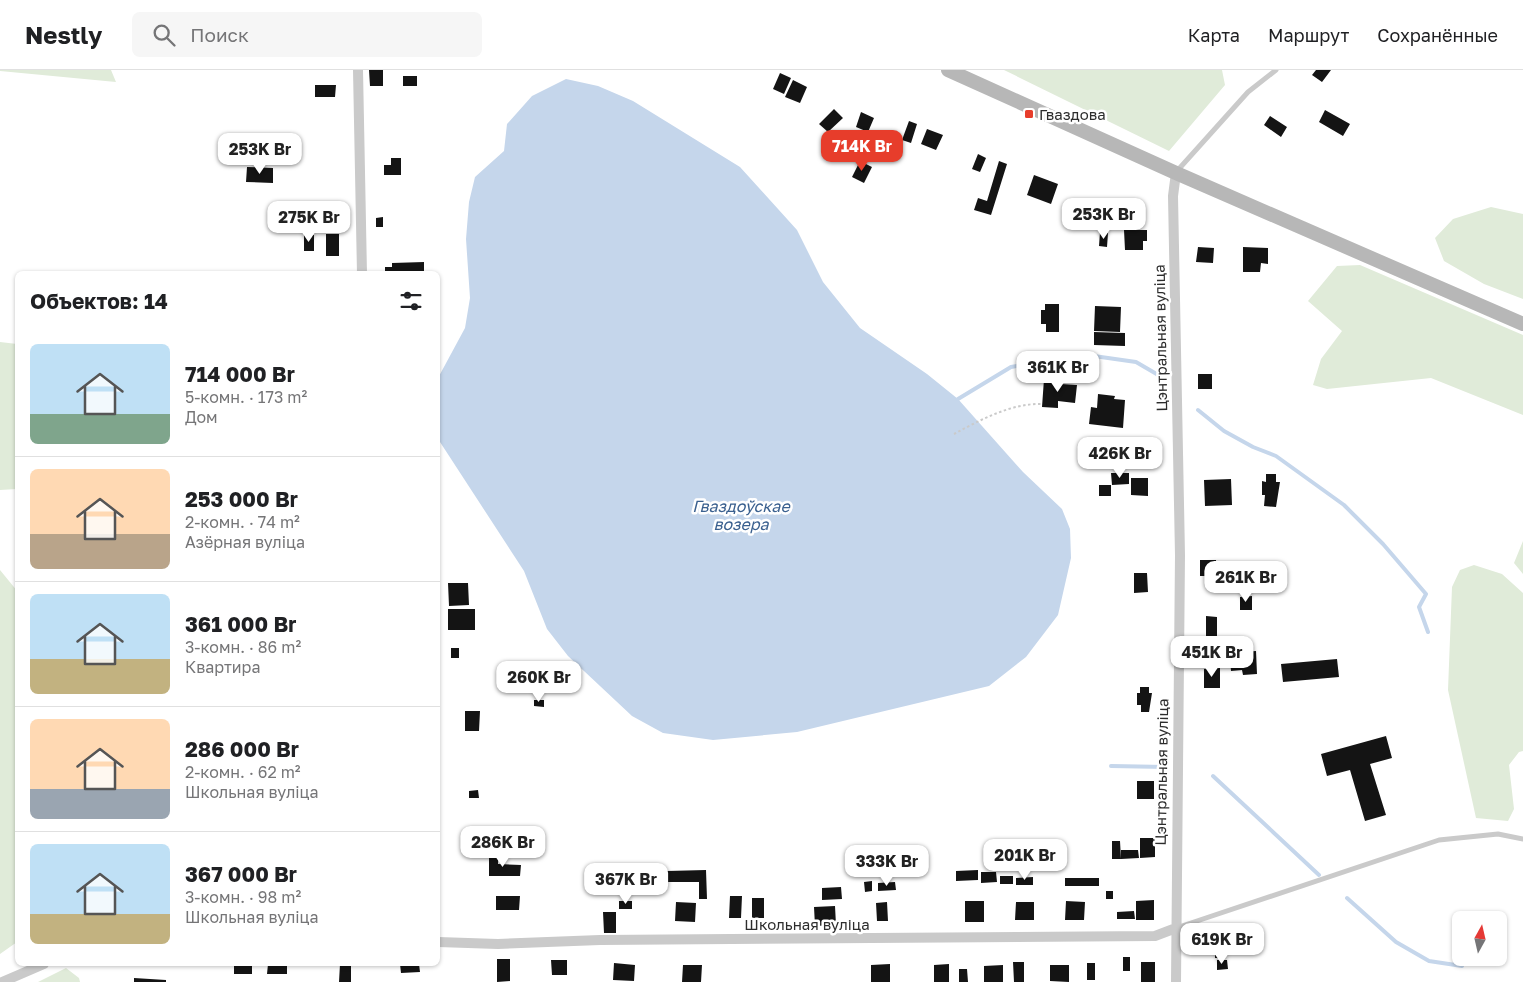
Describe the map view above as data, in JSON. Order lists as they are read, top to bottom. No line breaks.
{"streets":{"street":["Цэнтральная вуліца","Школьная вуліца"]},"crossings":[["Цэнтральная вуліца","Школьная вуліца"]],"water":["Гваздоўскае возера"],"places":{"transit":["Гваздова"]},"north":"top","page":{"header":"Nestly","search":"Поиск","nav":["Карта","Маршрут","Сохранённые"],"price":["714K Br","253K Br","253K Br","275K Br","361K Br","426K Br","261K Br","451K Br","260K Br","286K Br","201K Br","333K Br","367K Br","619K Br"],"heading":"Объектов: 14","list":[{"name":"714 000 Br","note":"5-комн. · 173 m² · Дом"},{"name":"253 000 Br","note":"2-комн. · 74 m² · Азёрная вуліца"},{"name":"361 000 Br","note":"3-комн. · 86 m² · Квартира"},{"name":"286 000 Br","note":"2-комн. · 62 m² · Школьная вуліца"},{"name":"367 000 Br","note":"3-комн. · 98 m² · Школьная вуліца"}]}}
